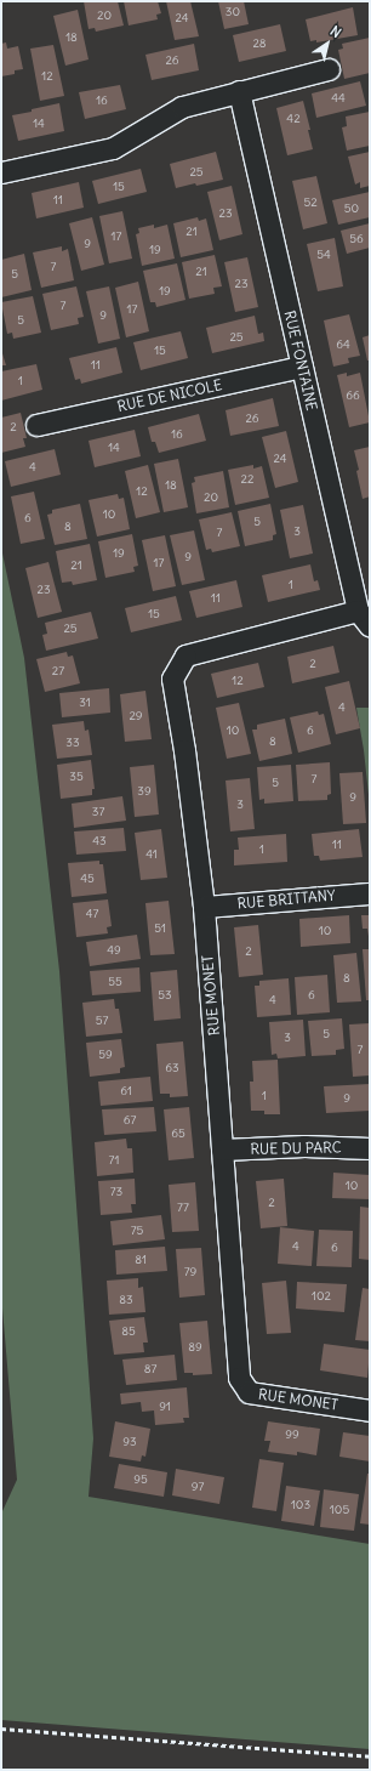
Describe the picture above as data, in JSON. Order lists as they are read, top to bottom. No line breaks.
{"streets":{"street":["RUE FONTAINE","RUE DE NICOLE","RUE BRITTANY","RUE MONET","RUE DU PARC"]},"crossings":[["RUE FONTAINE","RUE DE NICOLE"],["RUE FONTAINE","RUE MONET"],["RUE BRITTANY","RUE MONET"],["RUE MONET","RUE DU PARC"]],"house_numbers":["30","20","24","18","28","26","12","44","16","42","14","25","15","11","52","50","23","21","17","56","9","19","54","7","21","5","23","19","7","17","9","5","25","64","15","11","1","66","26","2","16","14","24","4","22","18","12","20","10","6","5","8","3","7","19","9","17","21","1","23","11","15","25","2","27","12","31","4","29","10","6","8","33","35","7","5","39","9","3","37","43","11","1","41","45","47","51","10","49","2","8","55","53","6","4","57","5","3","7","59","63","61","1","9","67","65","71","10","73","2","77","75","4","6","81","79","102","83","85","89","87","91","99","93","95","97","103","105"],"north":"top right"}
